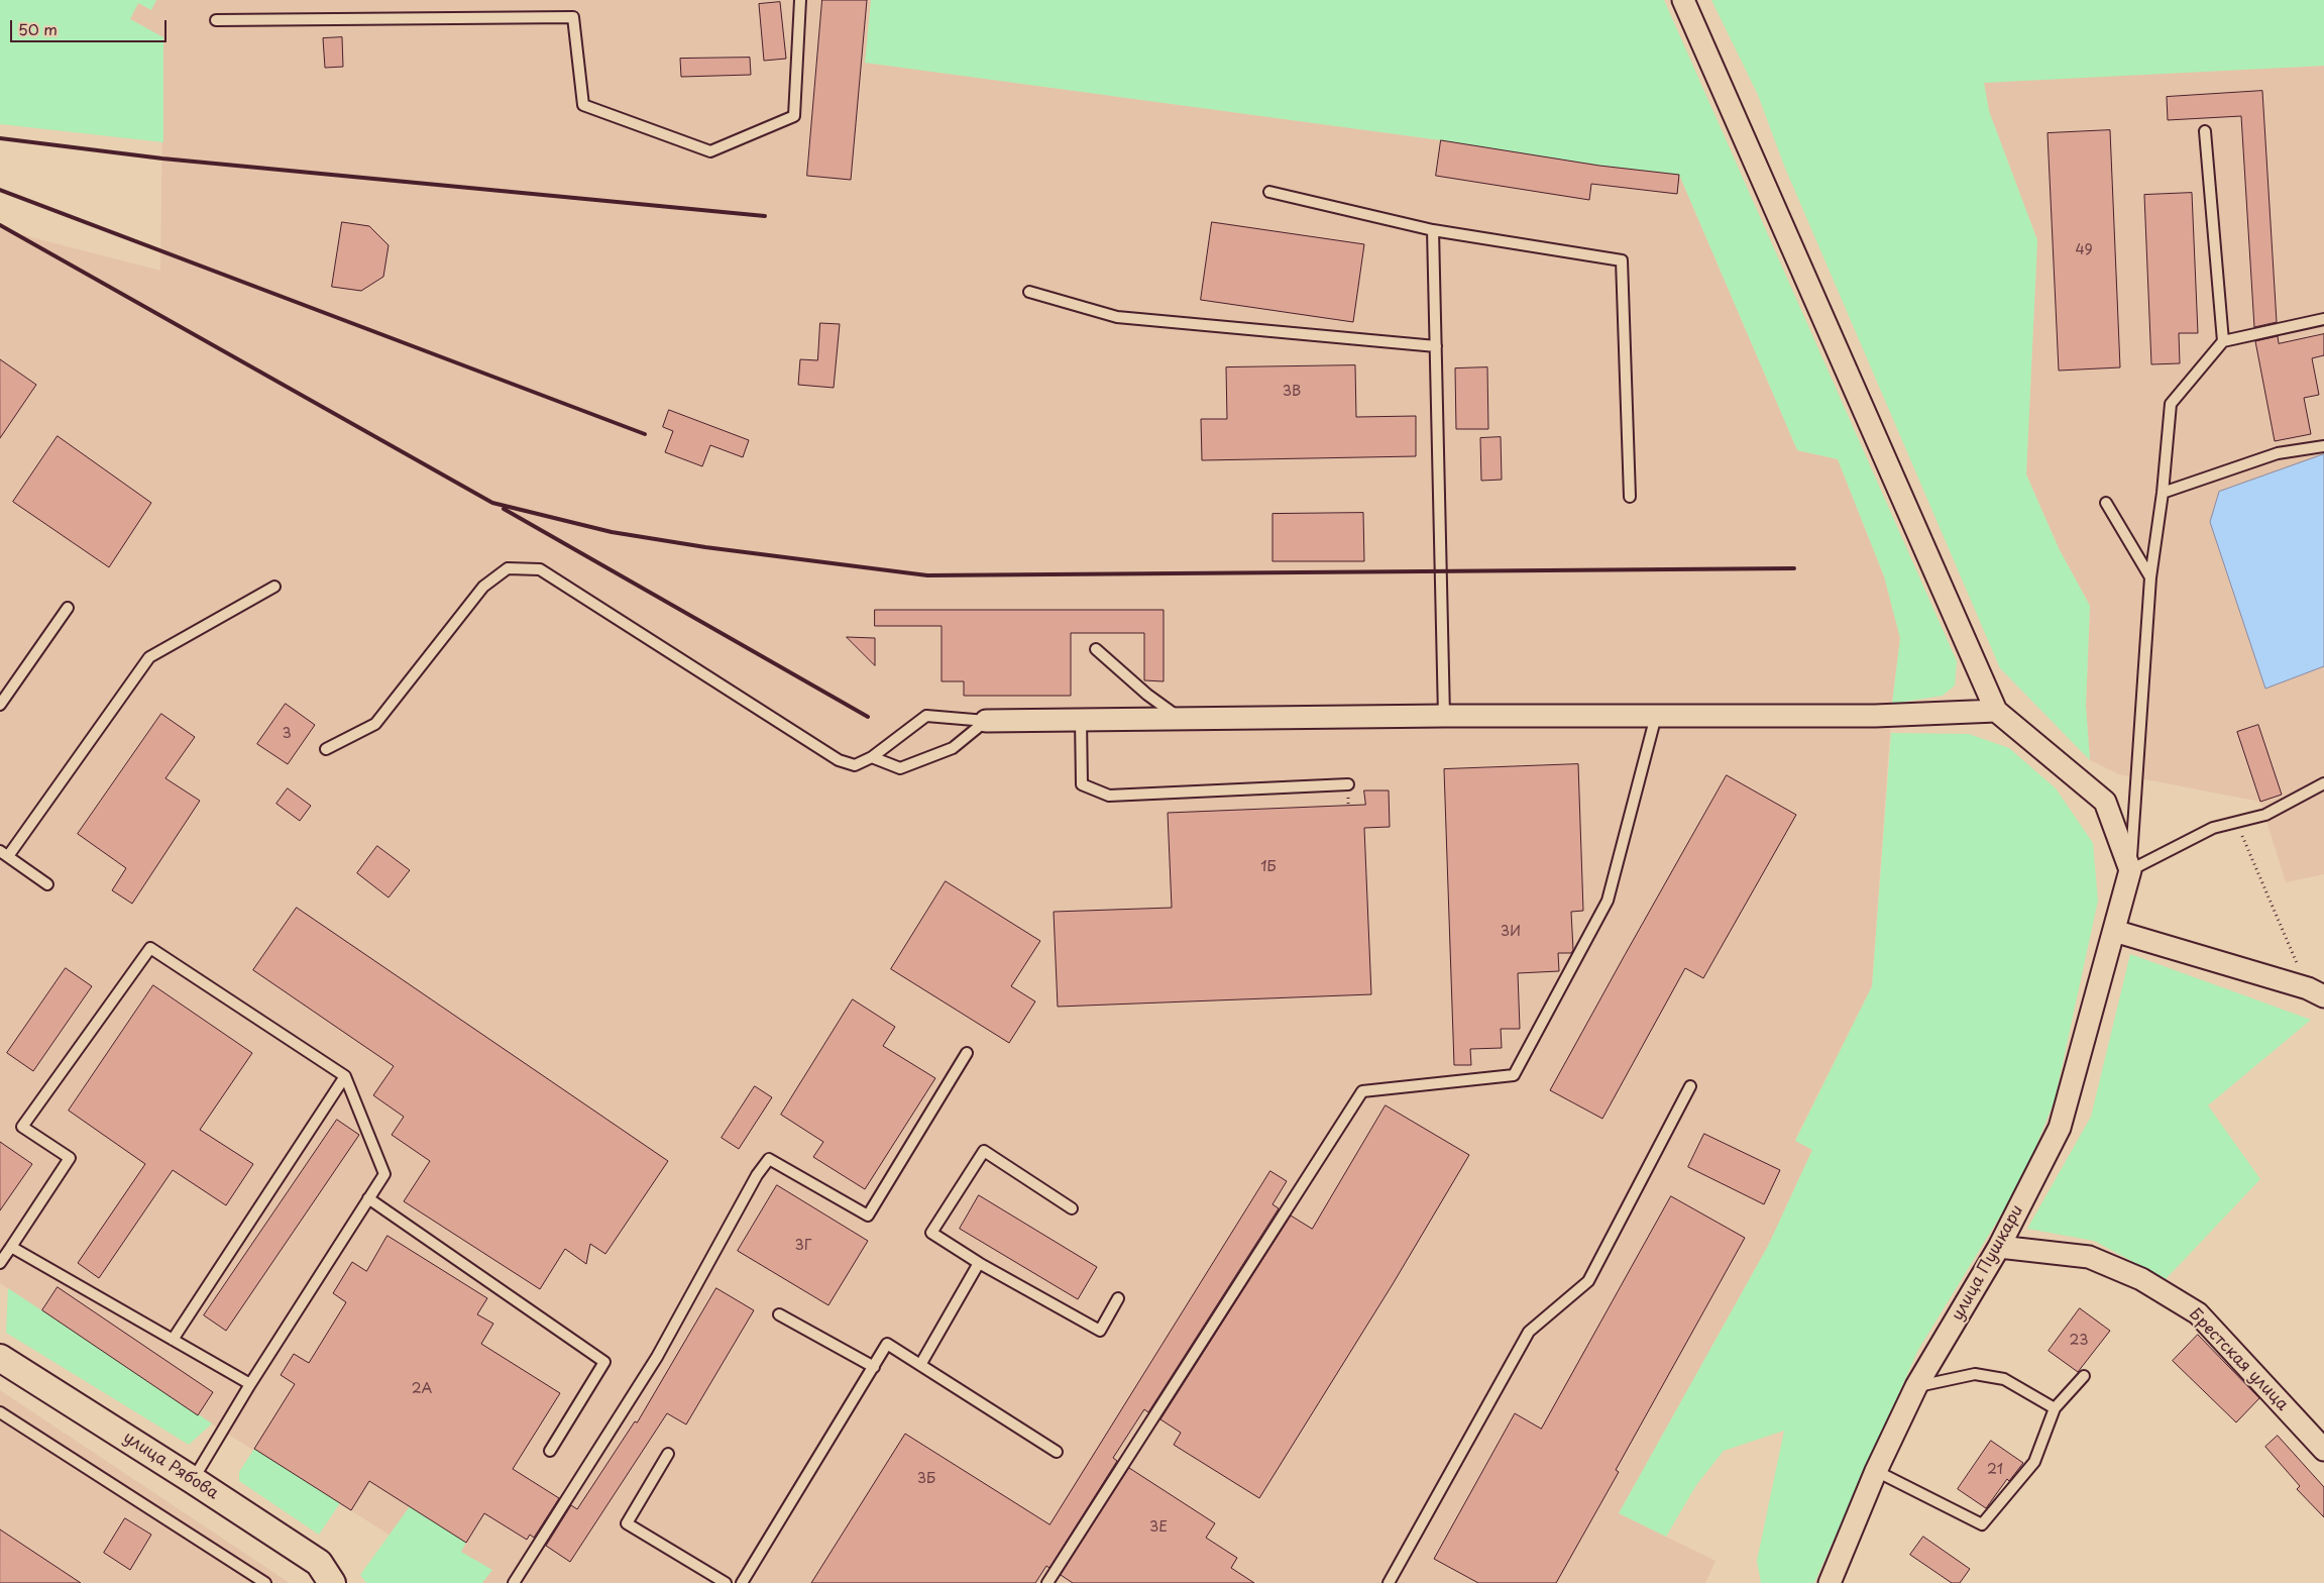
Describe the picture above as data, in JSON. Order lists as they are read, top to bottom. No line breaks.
{"streets":{"street":["улица Пушкари","Брестская улица","улица Рябова"]},"crossings":[["улица Пушкари","Брестская улица"]],"house_numbers":["49","3В","3","1Б","3И","3Г","23","2А","21","3Б","3Е"],"scale_bar":"50 m"}
